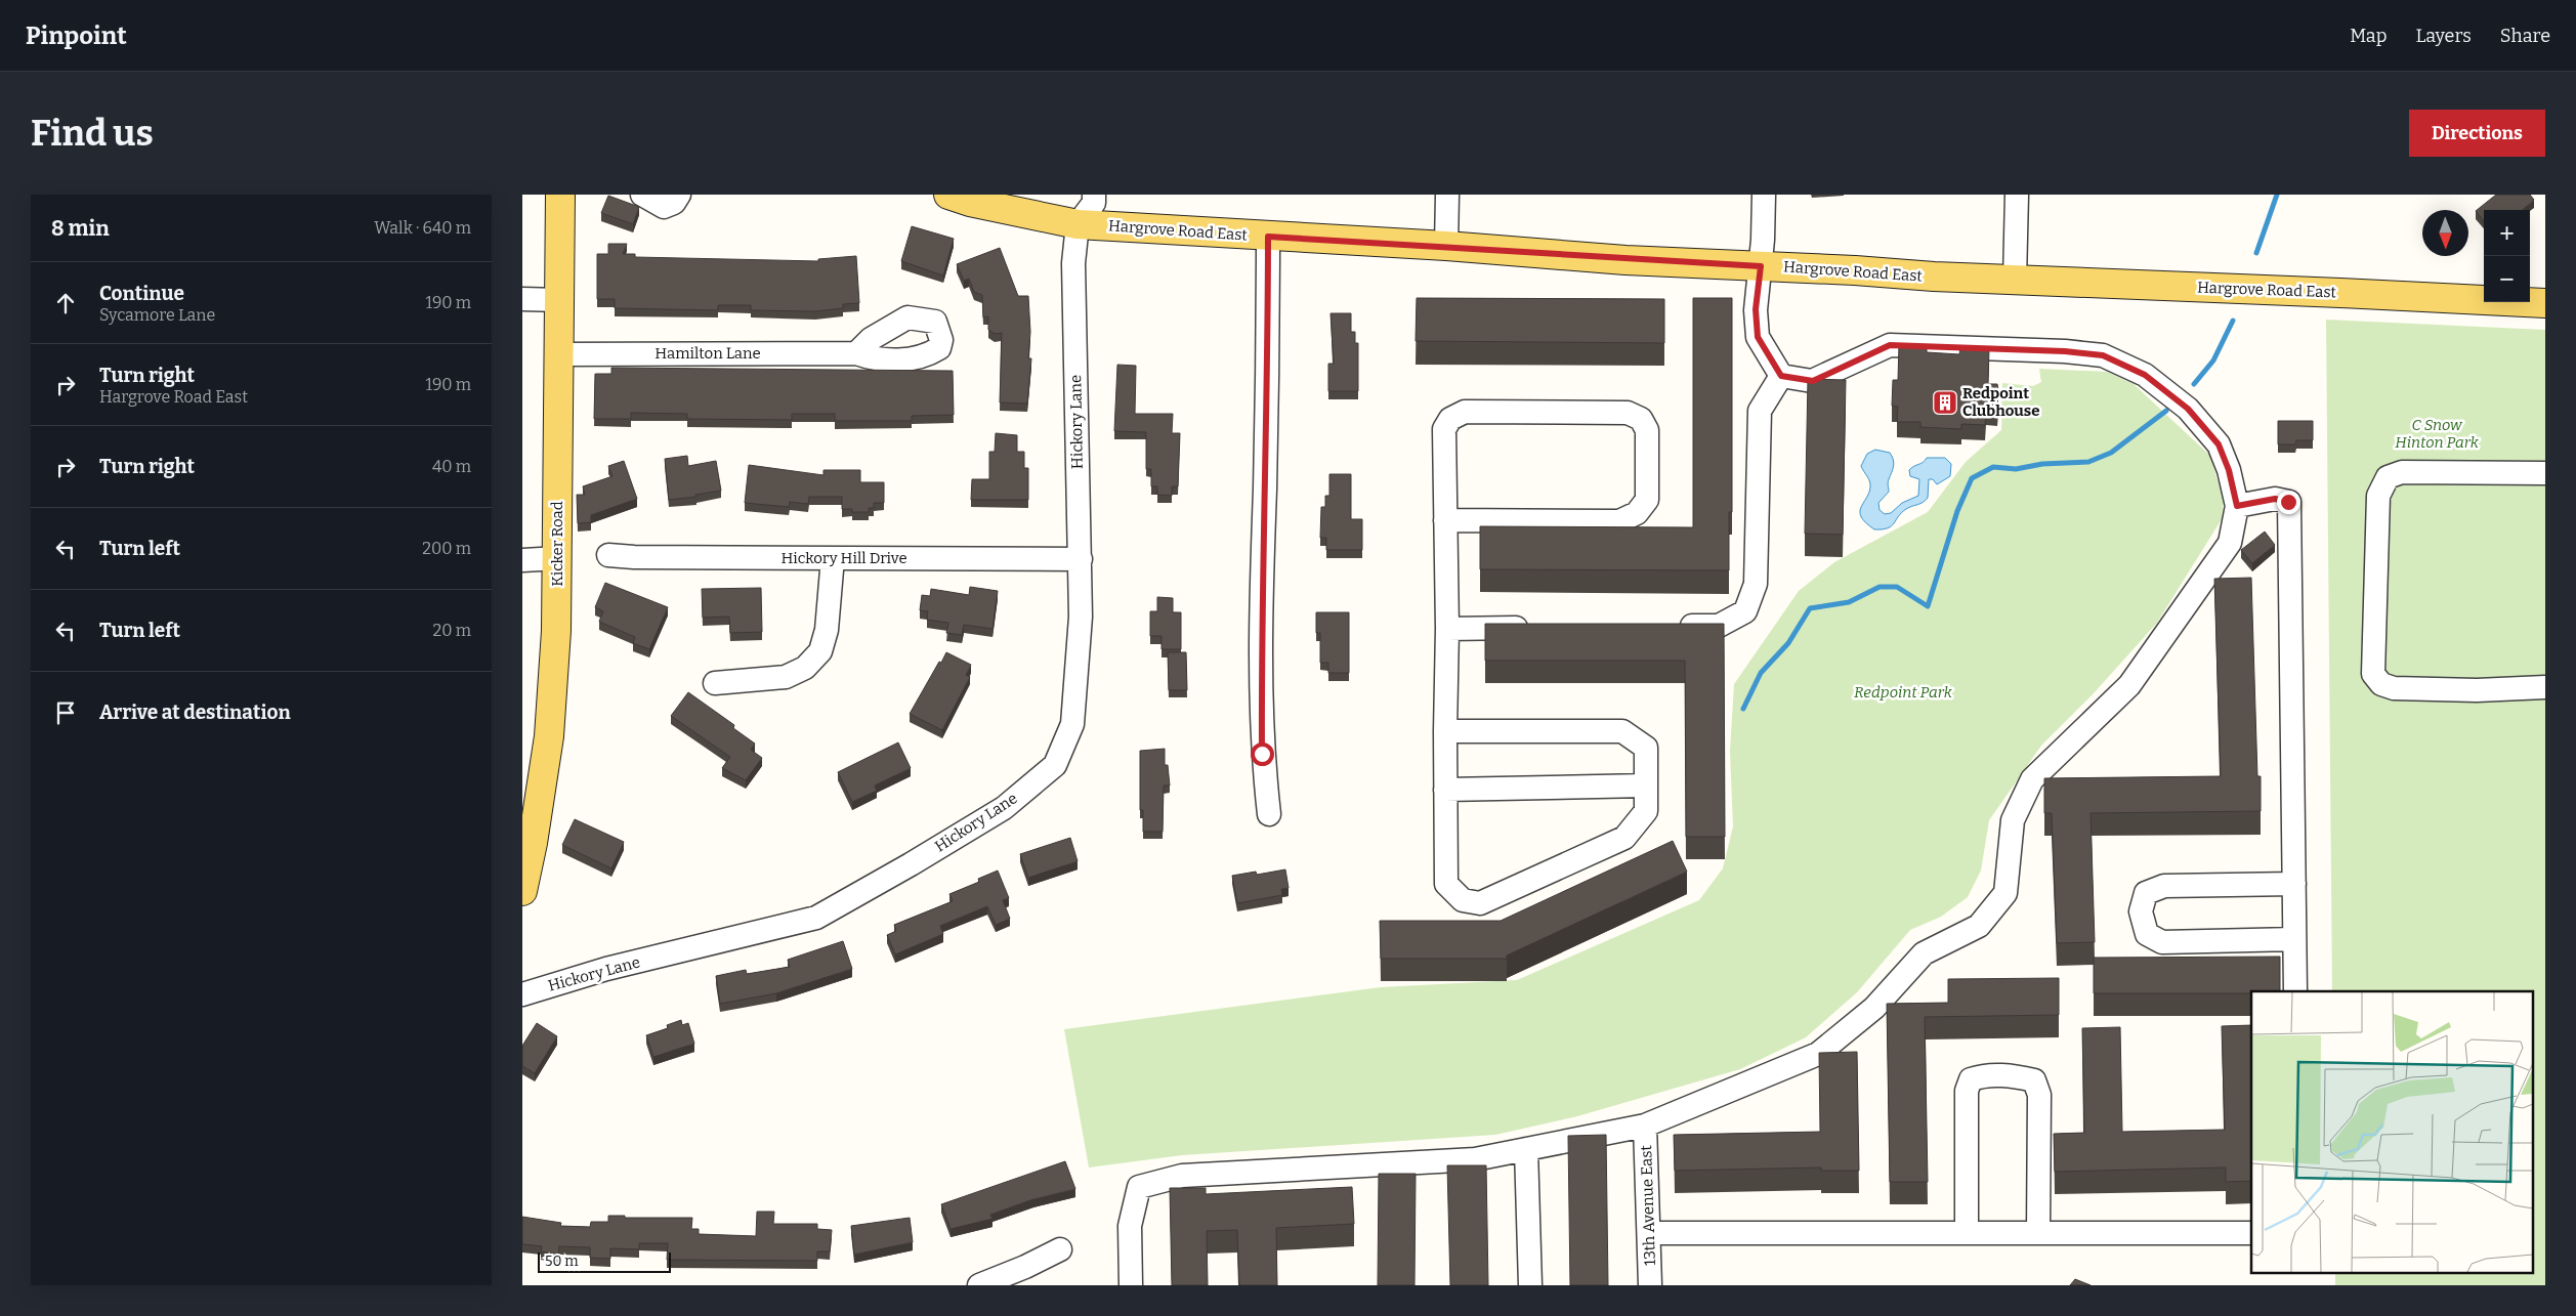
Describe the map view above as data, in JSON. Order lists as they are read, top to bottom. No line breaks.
{"streets":{"main road":["Hargrove Road East","Kicker Road"],"street":["Hamilton Lane","Hickory Lane","Hickory Hill Drive","13th Avenue East"]},"crossings":[["Hargrove Road East","Hickory Lane"],["Hamilton Lane","Kicker Road"],["Hickory Lane","Hickory Hill Drive"]],"parks":["C Snow Hinton Park","Redpoint Park"],"places":{"building":["Redpoint Clubhouse"]},"scale_bar":"50 m","north":"bottom","page":{"header":"Pinpoint","nav":["Map","Layers","Share"],"buttons":"Directions","title":"Find us","heading":["8 min","Walk · 640 m"],"map_buttons":["+","−"],"list":[["Continue","Sycamore Lane","190 m"],["Turn right","Hargrove Road East","190 m"],["Turn right","40 m"],["Turn left","200 m"],["Turn left","20 m"],"Arrive at destination"],"scale":"50 m"}}
